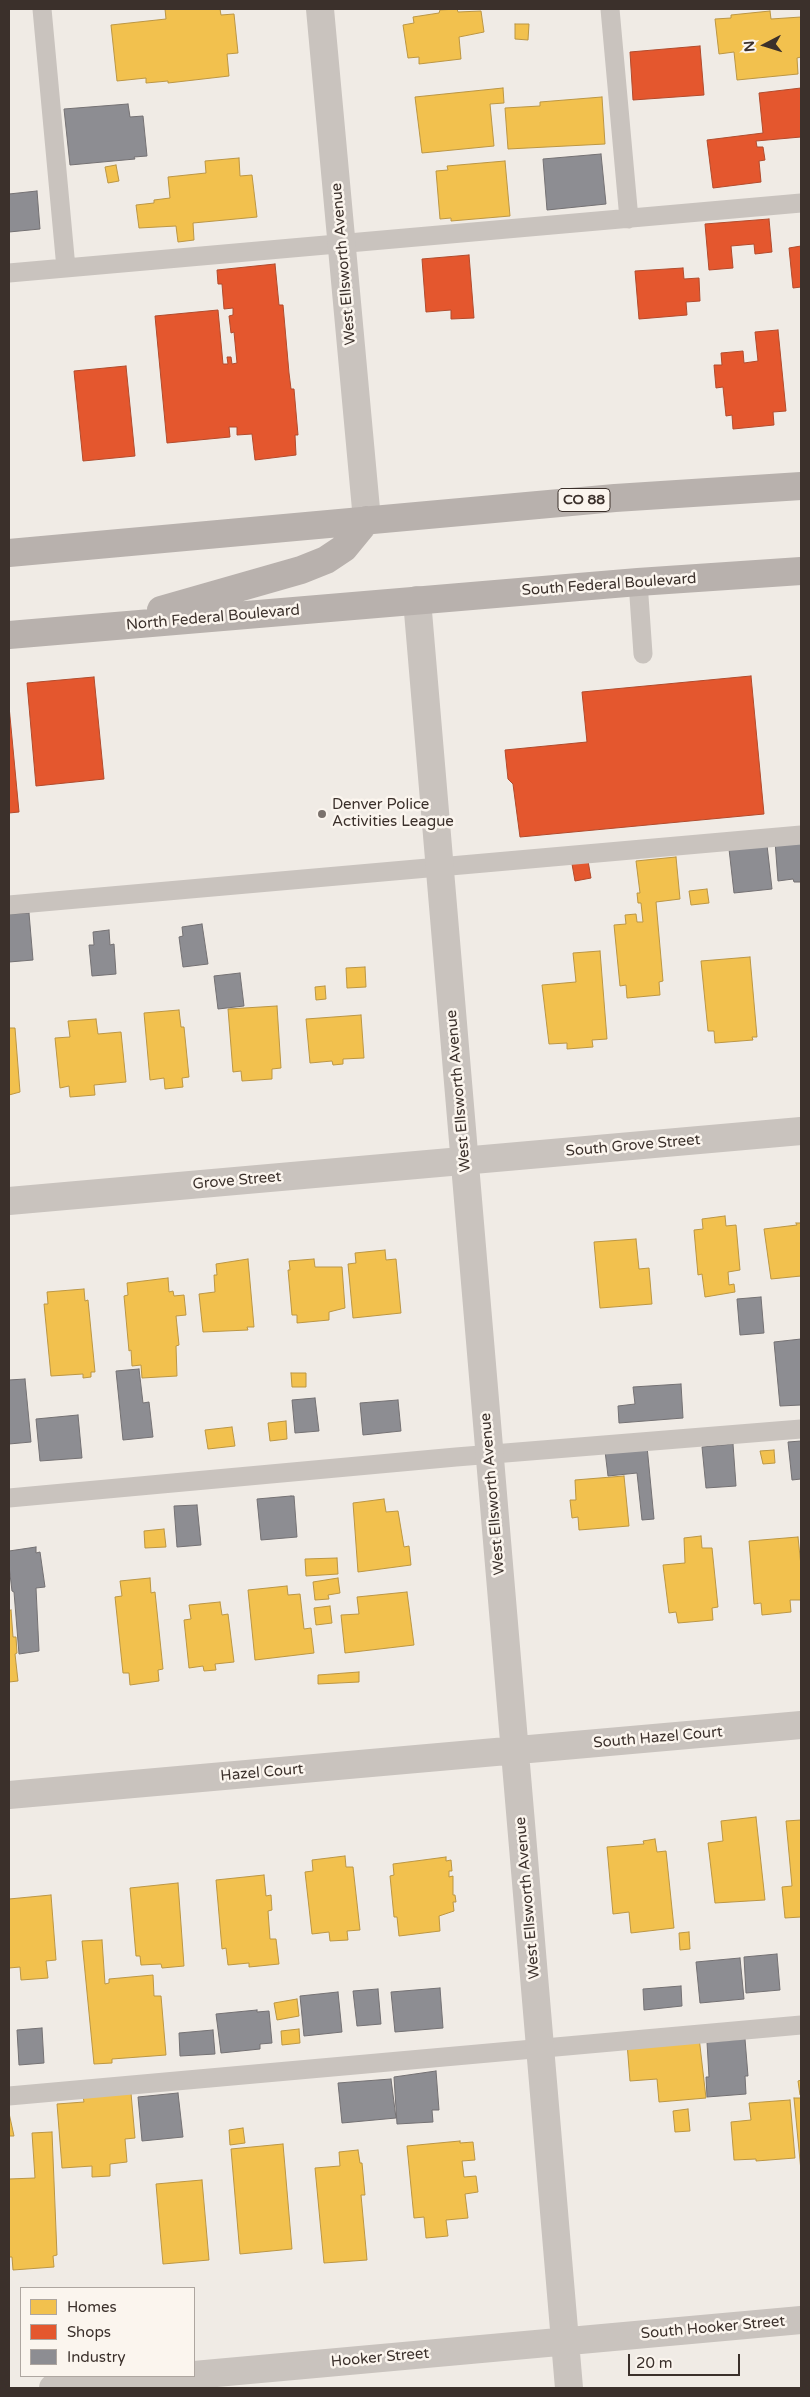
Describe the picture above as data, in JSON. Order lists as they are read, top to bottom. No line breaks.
{"streets":{"main road":["CO 88","South Federal Boulevard","North Federal Boulevard"],"street":["West Ellsworth Avenue","South Grove Street","Grove Street","South Hazel Court","Hazel Court","South Hooker Street","Hooker Street"]},"crossings":[["West Ellsworth Avenue","CO 88"],["West Ellsworth Avenue","South Federal Boulevard"],["West Ellsworth Avenue","North Federal Boulevard"],["West Ellsworth Avenue","South Grove Street"],["West Ellsworth Avenue","Grove Street"],["West Ellsworth Avenue","South Hazel Court"],["West Ellsworth Avenue","Hazel Court"],["West Ellsworth Avenue","South Hooker Street"],["West Ellsworth Avenue","Hooker Street"],["South Federal Boulevard","North Federal Boulevard"],["South Grove Street","Grove Street"],["South Hazel Court","Hazel Court"],["South Hooker Street","Hooker Street"]],"places":["Denver Police Activities League"],"legend":["Homes","Shops","Industry"],"scale_bar":"20 m","north":"left"}
